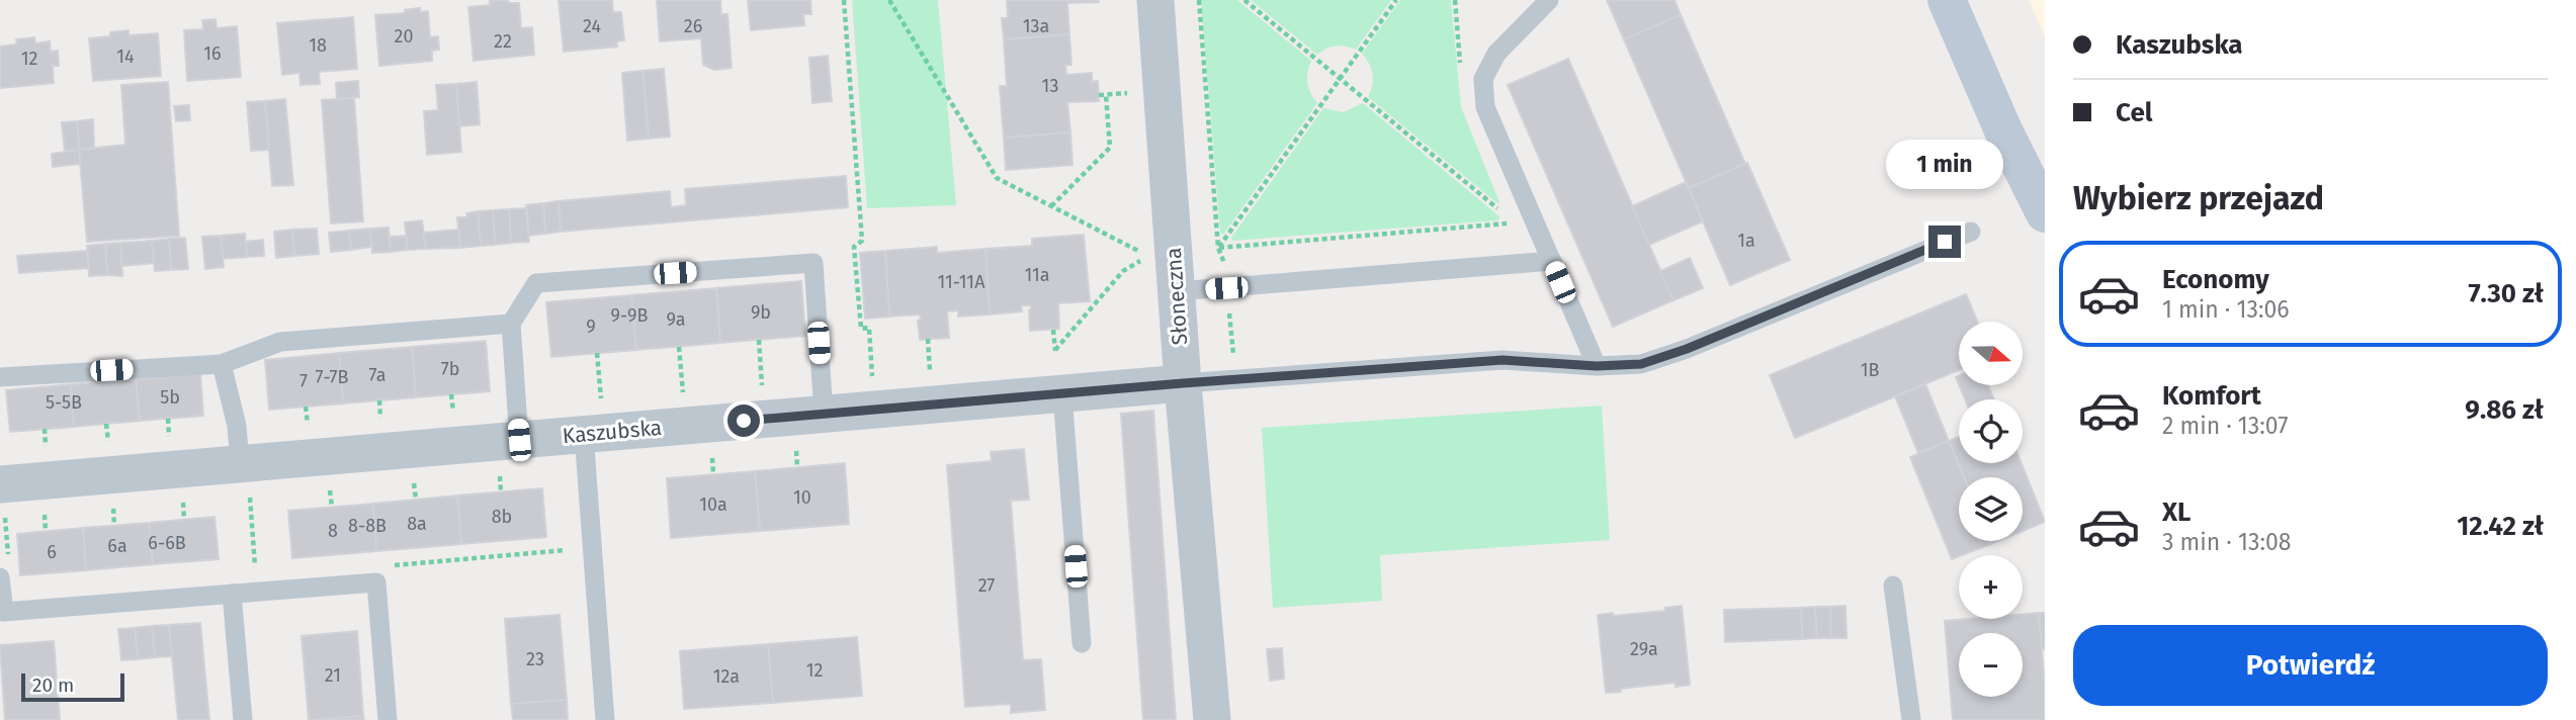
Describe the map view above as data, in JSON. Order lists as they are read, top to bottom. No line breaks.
{"streets":{"street":["Słoneczna","Kaszubska"]},"crossings":[["Słoneczna","Kaszubska"]],"house_numbers":["24","26","13a","20","22","18","16","14","12","13","1a","11a","11-11A","9b","9-9B","9a","9","7b","1B","7a","7-7B","7","5b","5-5B","10","10a","8b","8a","8-8B","8","6-6B","6a","6","27","29a","23","12","21","12a"],"scale_bar":"20 m","north":"right","page":{"banner":["Kaszubska","Cel"],"bubble":"1 min","heading":"Wybierz przejazd","list":[{"name":"Economy","note":"1 min · 13:06","value":"7.30 zł"},{"name":"Komfort","note":"2 min · 13:07","value":"9.86 zł"},{"name":"XL","note":"3 min · 13:08","value":"12.42 zł"}],"map_buttons":["+","−"],"buttons":"Potwierdź","scale":"20 m"}}
